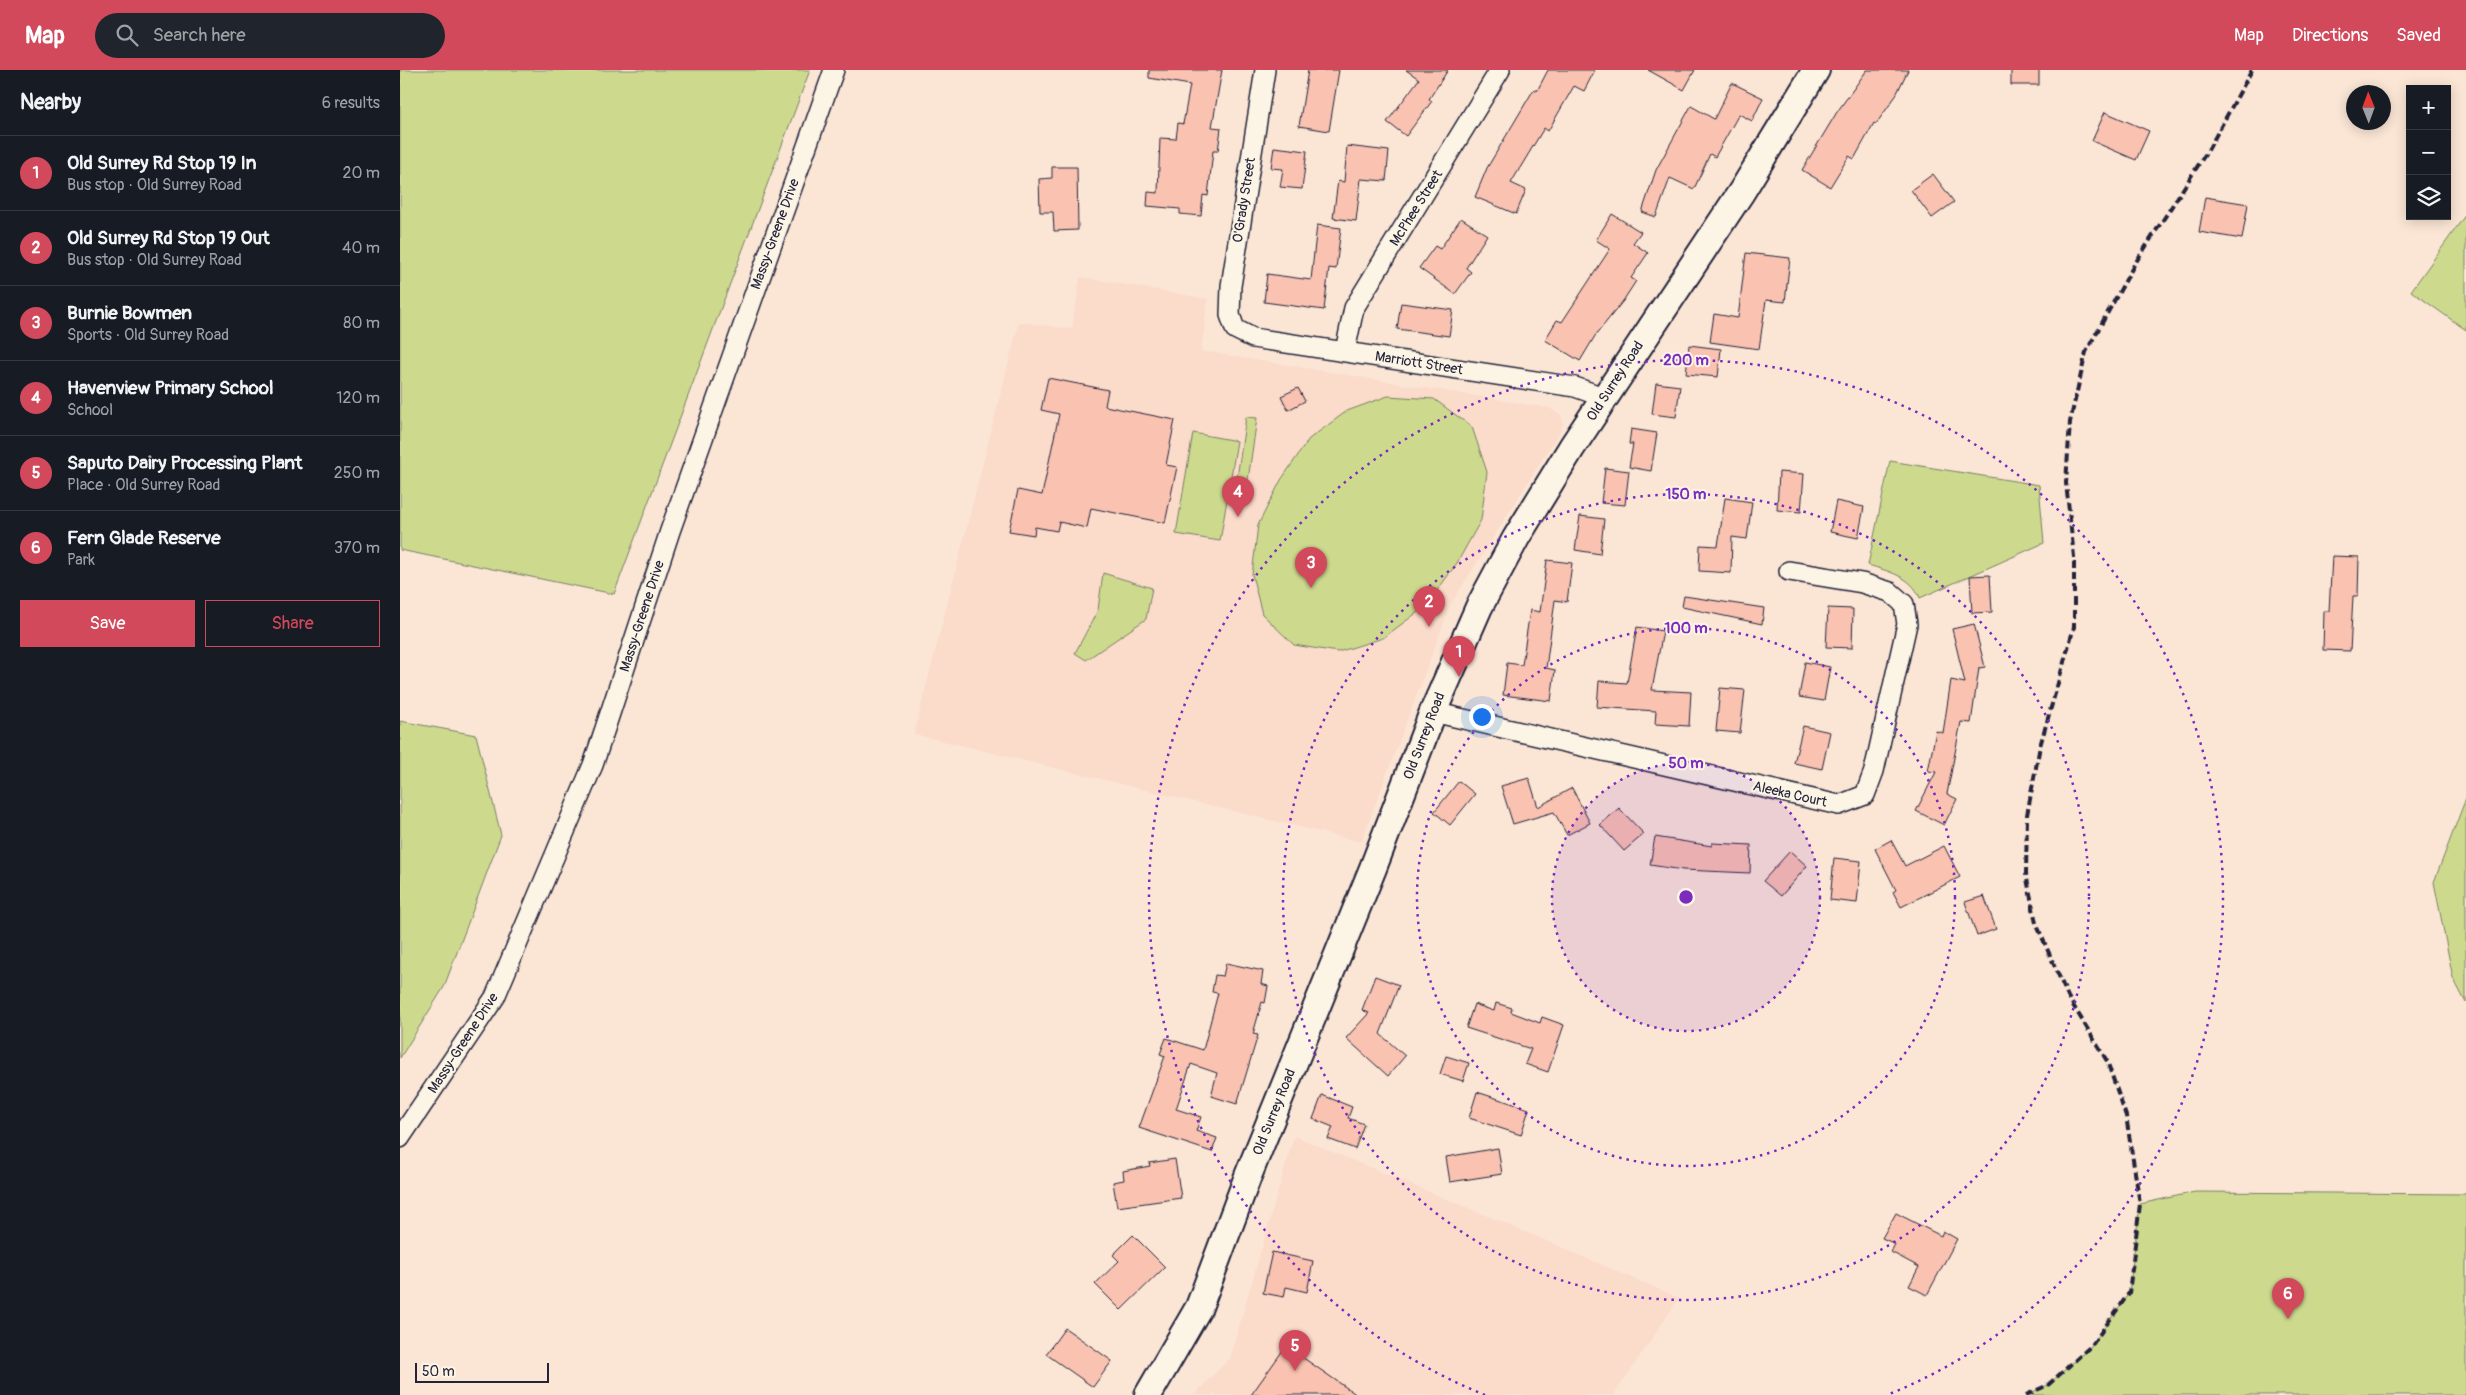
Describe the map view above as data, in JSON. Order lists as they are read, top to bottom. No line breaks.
{"streets":{"main road":["Old Surrey Road"],"street":["O'Grady Street","McPhee Street","Massy-Greene Drive","Marriott Street","Aleeka Court"]},"crossings":[["O'Grady Street","Marriott Street"],["McPhee Street","Marriott Street"],["Marriott Street","Old Surrey Road"],["Old Surrey Road","Aleeka Court"]],"scale_bar":"50 m","north":"top","page":{"header":"Map","search":"Search here","nav":["Map","Directions","Saved"],"heading":["Nearby","6 results"],"map_buttons":["+","−"],"list":[{"mark":"1","name":"Old Surrey Rd Stop 19 In","note":"Bus stop · Old Surrey Road","value":"20 m"},{"mark":"2","name":"Old Surrey Rd Stop 19 Out","note":"Bus stop · Old Surrey Road","value":"40 m"},{"mark":"3","name":"Burnie Bowmen","note":"Sports · Old Surrey Road","value":"80 m"},{"mark":"4","name":"Havenview Primary School","note":"School","value":"120 m"},{"mark":"5","name":"Saputo Dairy Processing Plant","note":"Place · Old Surrey Road","value":"250 m"},{"mark":"6","name":"Fern Glade Reserve","note":"Park","value":"370 m"}],"pins":["4","3","2","1","6","5"],"buttons":["Save","Share"],"scale":"50 m"},"rings":["200 m","150 m","100 m","50 m"]}
